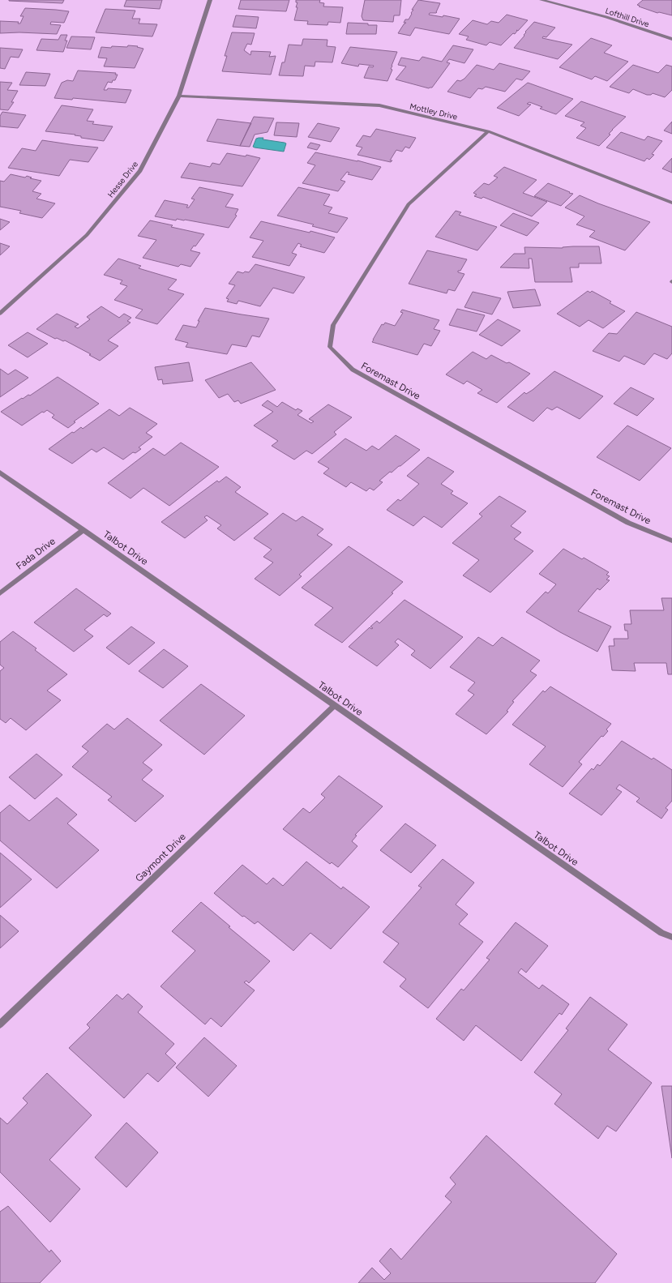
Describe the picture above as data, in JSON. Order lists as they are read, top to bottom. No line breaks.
{"streets":{"street":["Lofthill Drive","Mottley Drive","Hesse Drive","Foremast Drive","Talbot Drive","Fada Drive","Gaymont Drive"]},"crossings":[["Mottley Drive","Hesse Drive"],["Mottley Drive","Foremast Drive"],["Talbot Drive","Fada Drive"],["Talbot Drive","Gaymont Drive"]]}
